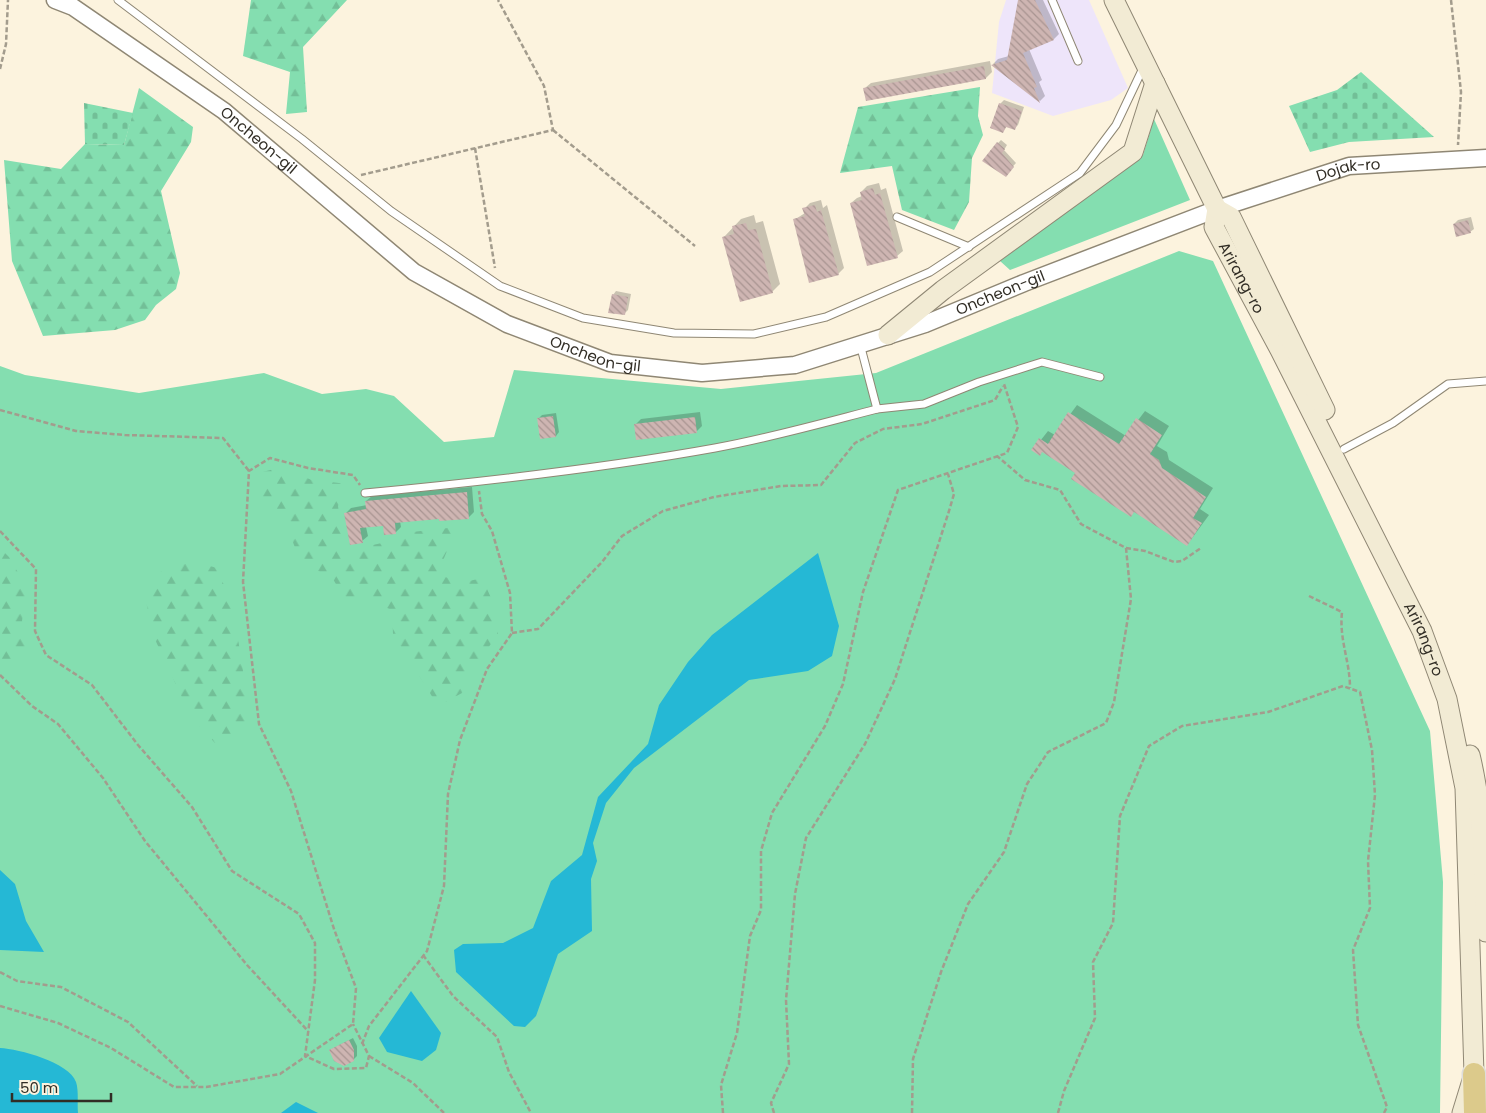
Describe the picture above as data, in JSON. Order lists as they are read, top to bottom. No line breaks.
{"streets":{"highway":["Arirang-ro"],"street":["Oncheon-gil","Dojak-ro"]},"crossings":[["Oncheon-gil","Dojak-ro"],["Oncheon-gil","Arirang-ro"],["Dojak-ro","Arirang-ro"]],"scale_bar":"50 m"}
